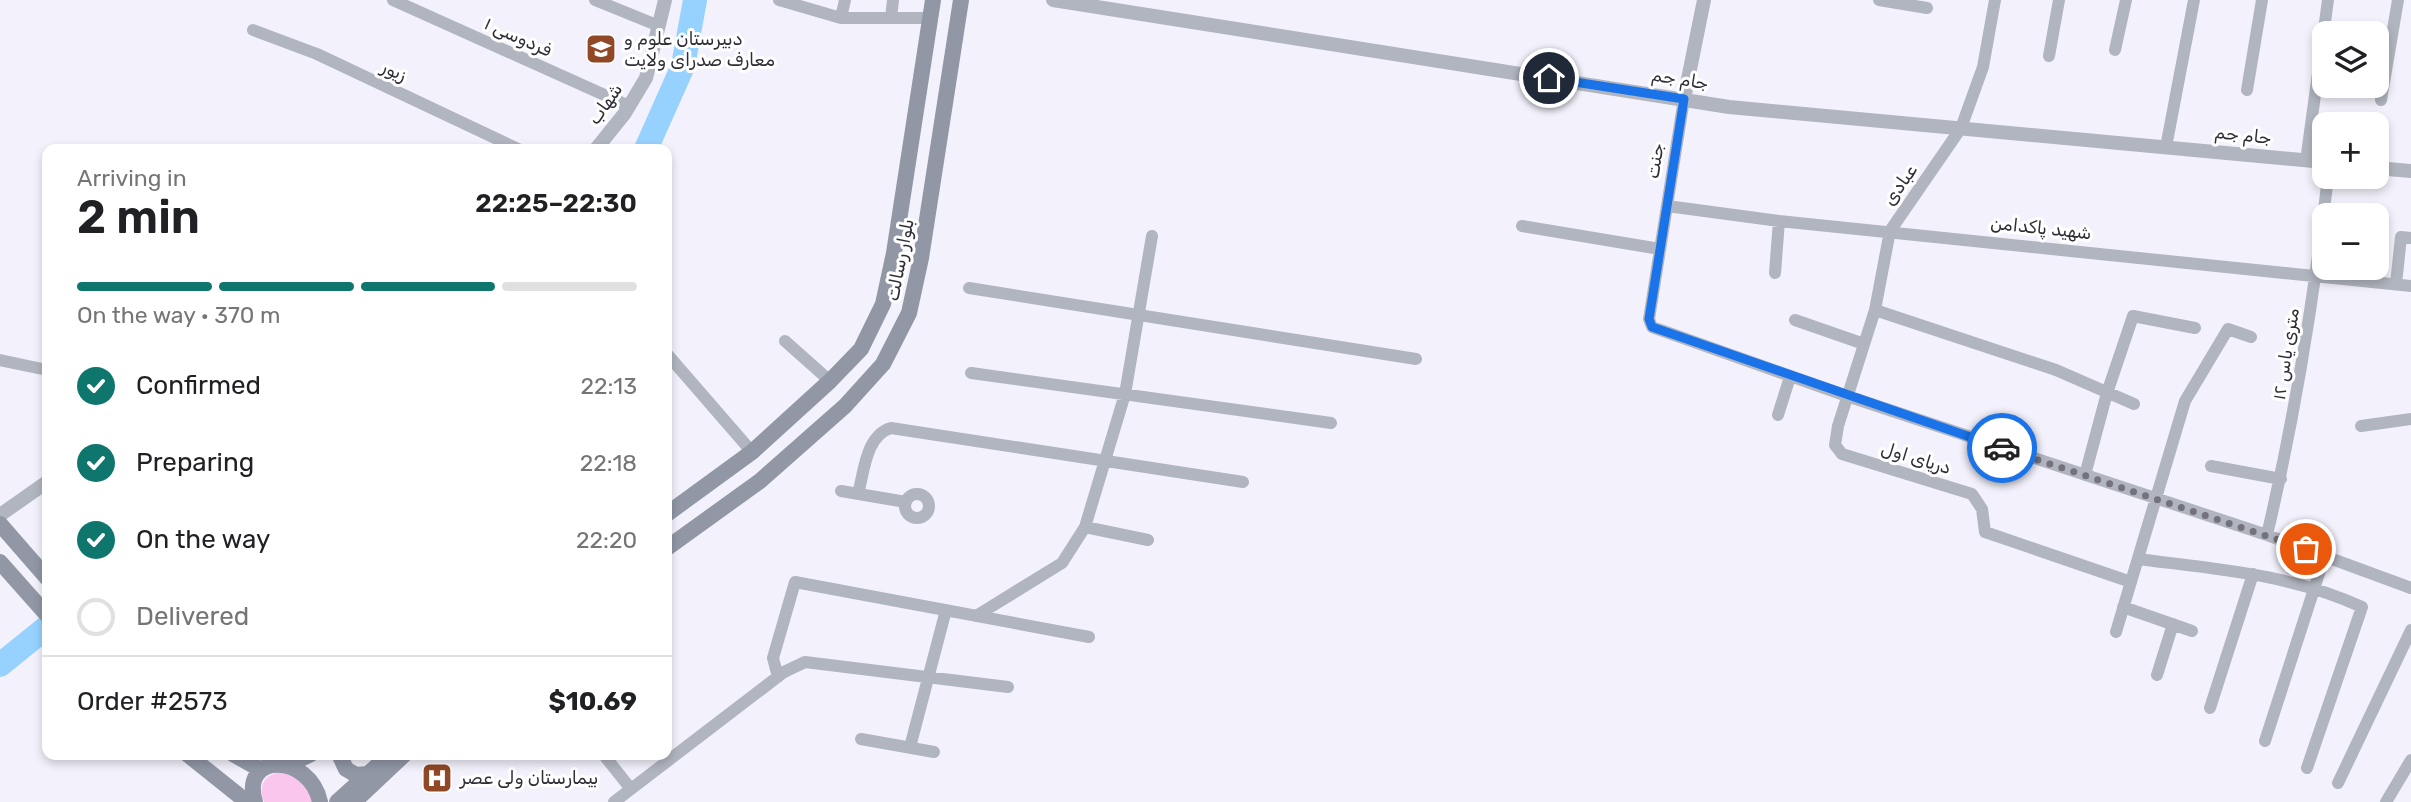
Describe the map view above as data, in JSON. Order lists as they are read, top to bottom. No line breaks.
{"streets":{"main road":["بلوار رسالت"],"street":["فردوسی ۱","زیور","جام جم","شهاب","جنت","عبادی","شهید پاکدامن","۱۲ متری یاس","دریای اول"]},"crossings":[["فردوسی ۱","شهاب"],["جام جم","جنت"],["جام جم","عبادی"],["جنت","شهید پاکدامن"],["عبادی","شهید پاکدامن"],["عبادی","دریای اول"]],"places":{"school or university":["دبیرستان علوم و معارف صدرای ولایت"],"hospital":["بیمارستان ولی عصر"]},"page":{"map_buttons":["+","−"],"heading":["2 min","Arriving in","22:25–22:30"],"panel":["Order #2573","$10.69"],"bar":"On the way · 370 m","list":[["Confirmed","22:13"],["Preparing","22:18"],["On the way","22:20"],"Delivered"]}}
